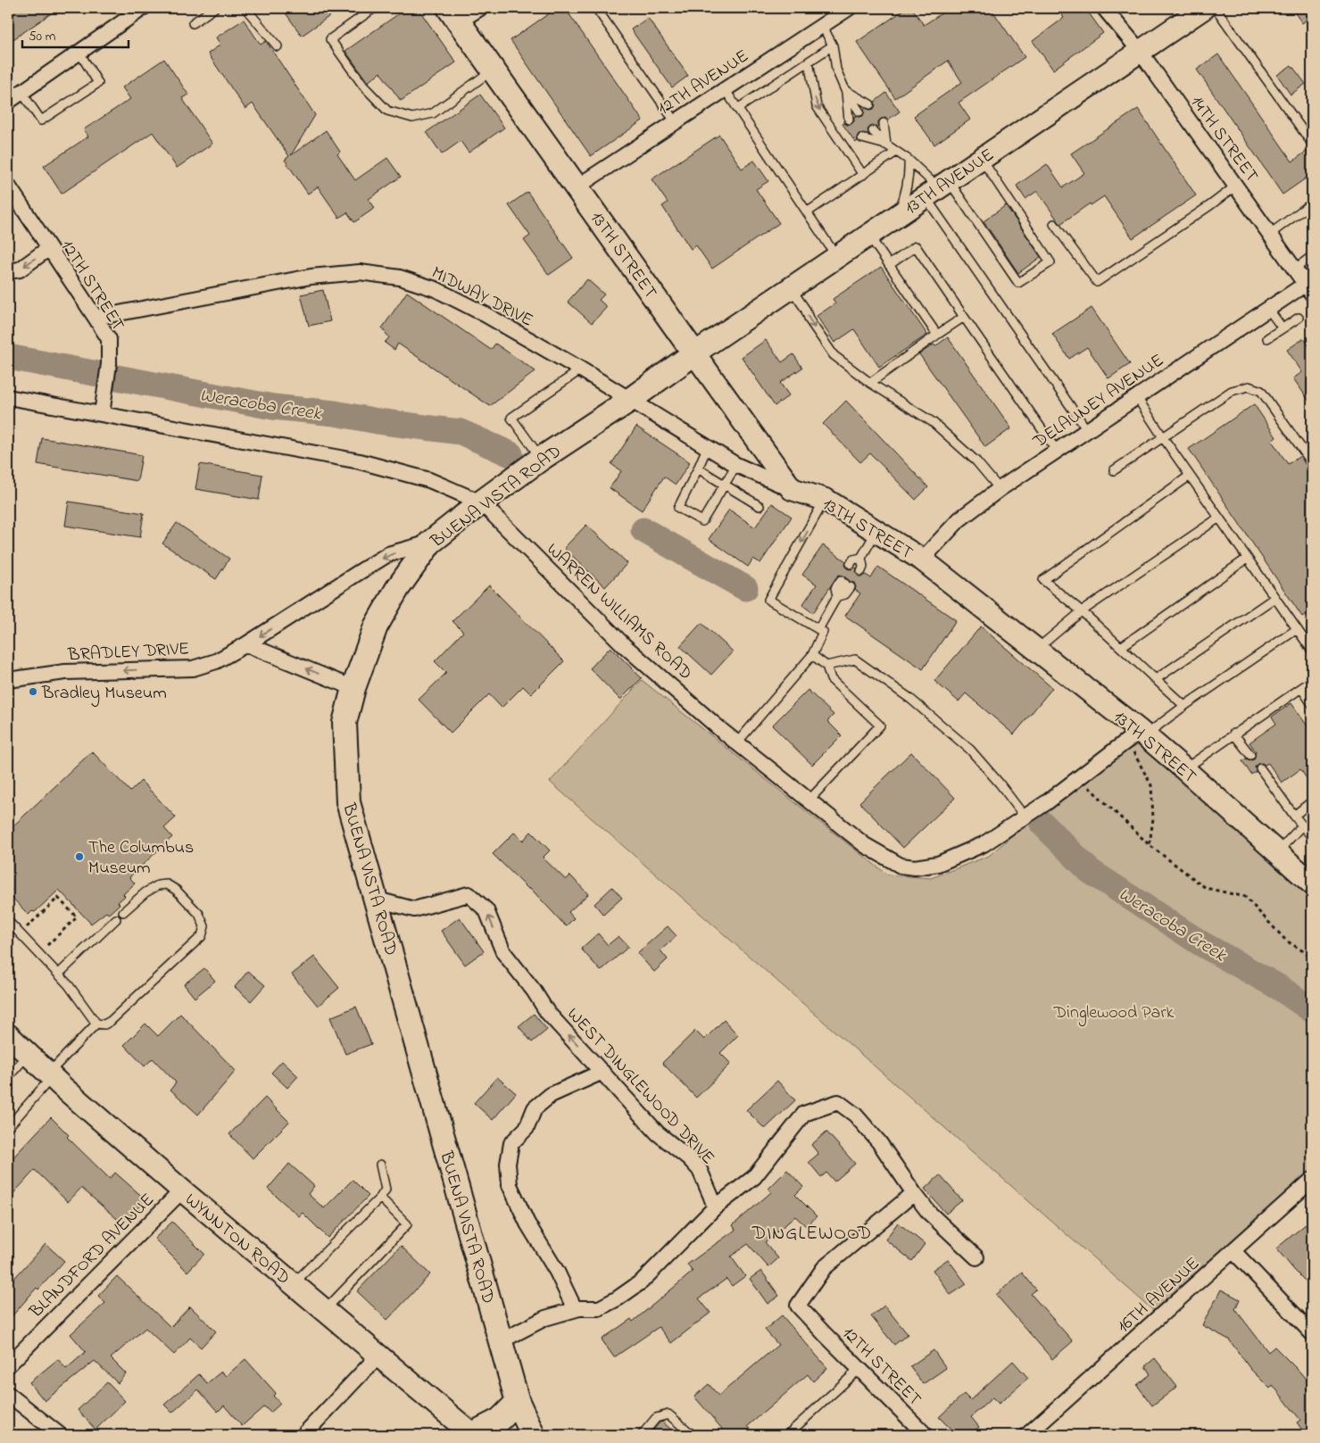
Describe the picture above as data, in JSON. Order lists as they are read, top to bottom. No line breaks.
{"streets":{"main road":["13TH AVENUE","13TH STREET","BUENA VISTA ROAD","WYNNTON ROAD"],"street":["12TH AVENUE","14TH STREET","12TH STREET","MIDWAY DRIVE","DELAUNEY AVENUE","WARREN WILLIAMS ROAD","BRADLEY DRIVE","WEST DINGLEWOOD DRIVE","BLANDFORD AVENUE","16TH AVENUE"]},"crossings":[["12TH AVENUE","13TH STREET"],["14TH STREET","13TH AVENUE"],["14TH STREET","DELAUNEY AVENUE"],["13TH AVENUE","13TH STREET"],["13TH AVENUE","BUENA VISTA ROAD"],["13TH STREET","MIDWAY DRIVE"],["13TH STREET","DELAUNEY AVENUE"],["13TH STREET","BUENA VISTA ROAD"],["13TH STREET","WARREN WILLIAMS ROAD"],["12TH STREET","MIDWAY DRIVE"],["12TH STREET","WARREN WILLIAMS ROAD"],["MIDWAY DRIVE","BUENA VISTA ROAD"],["BUENA VISTA ROAD","WARREN WILLIAMS ROAD"],["BUENA VISTA ROAD","BRADLEY DRIVE"],["BUENA VISTA ROAD","WEST DINGLEWOOD DRIVE"],["WYNNTON ROAD","BLANDFORD AVENUE"]],"one_way":["BRADLEY DRIVE","WEST DINGLEWOOD DRIVE"],"districts":["DINGLEWOOD"],"water":["Weracoba Creek"],"parks":["Dinglewood Park"],"places":["Bradley Museum","The Columbus Museum"],"scale_bar":"50 m"}
